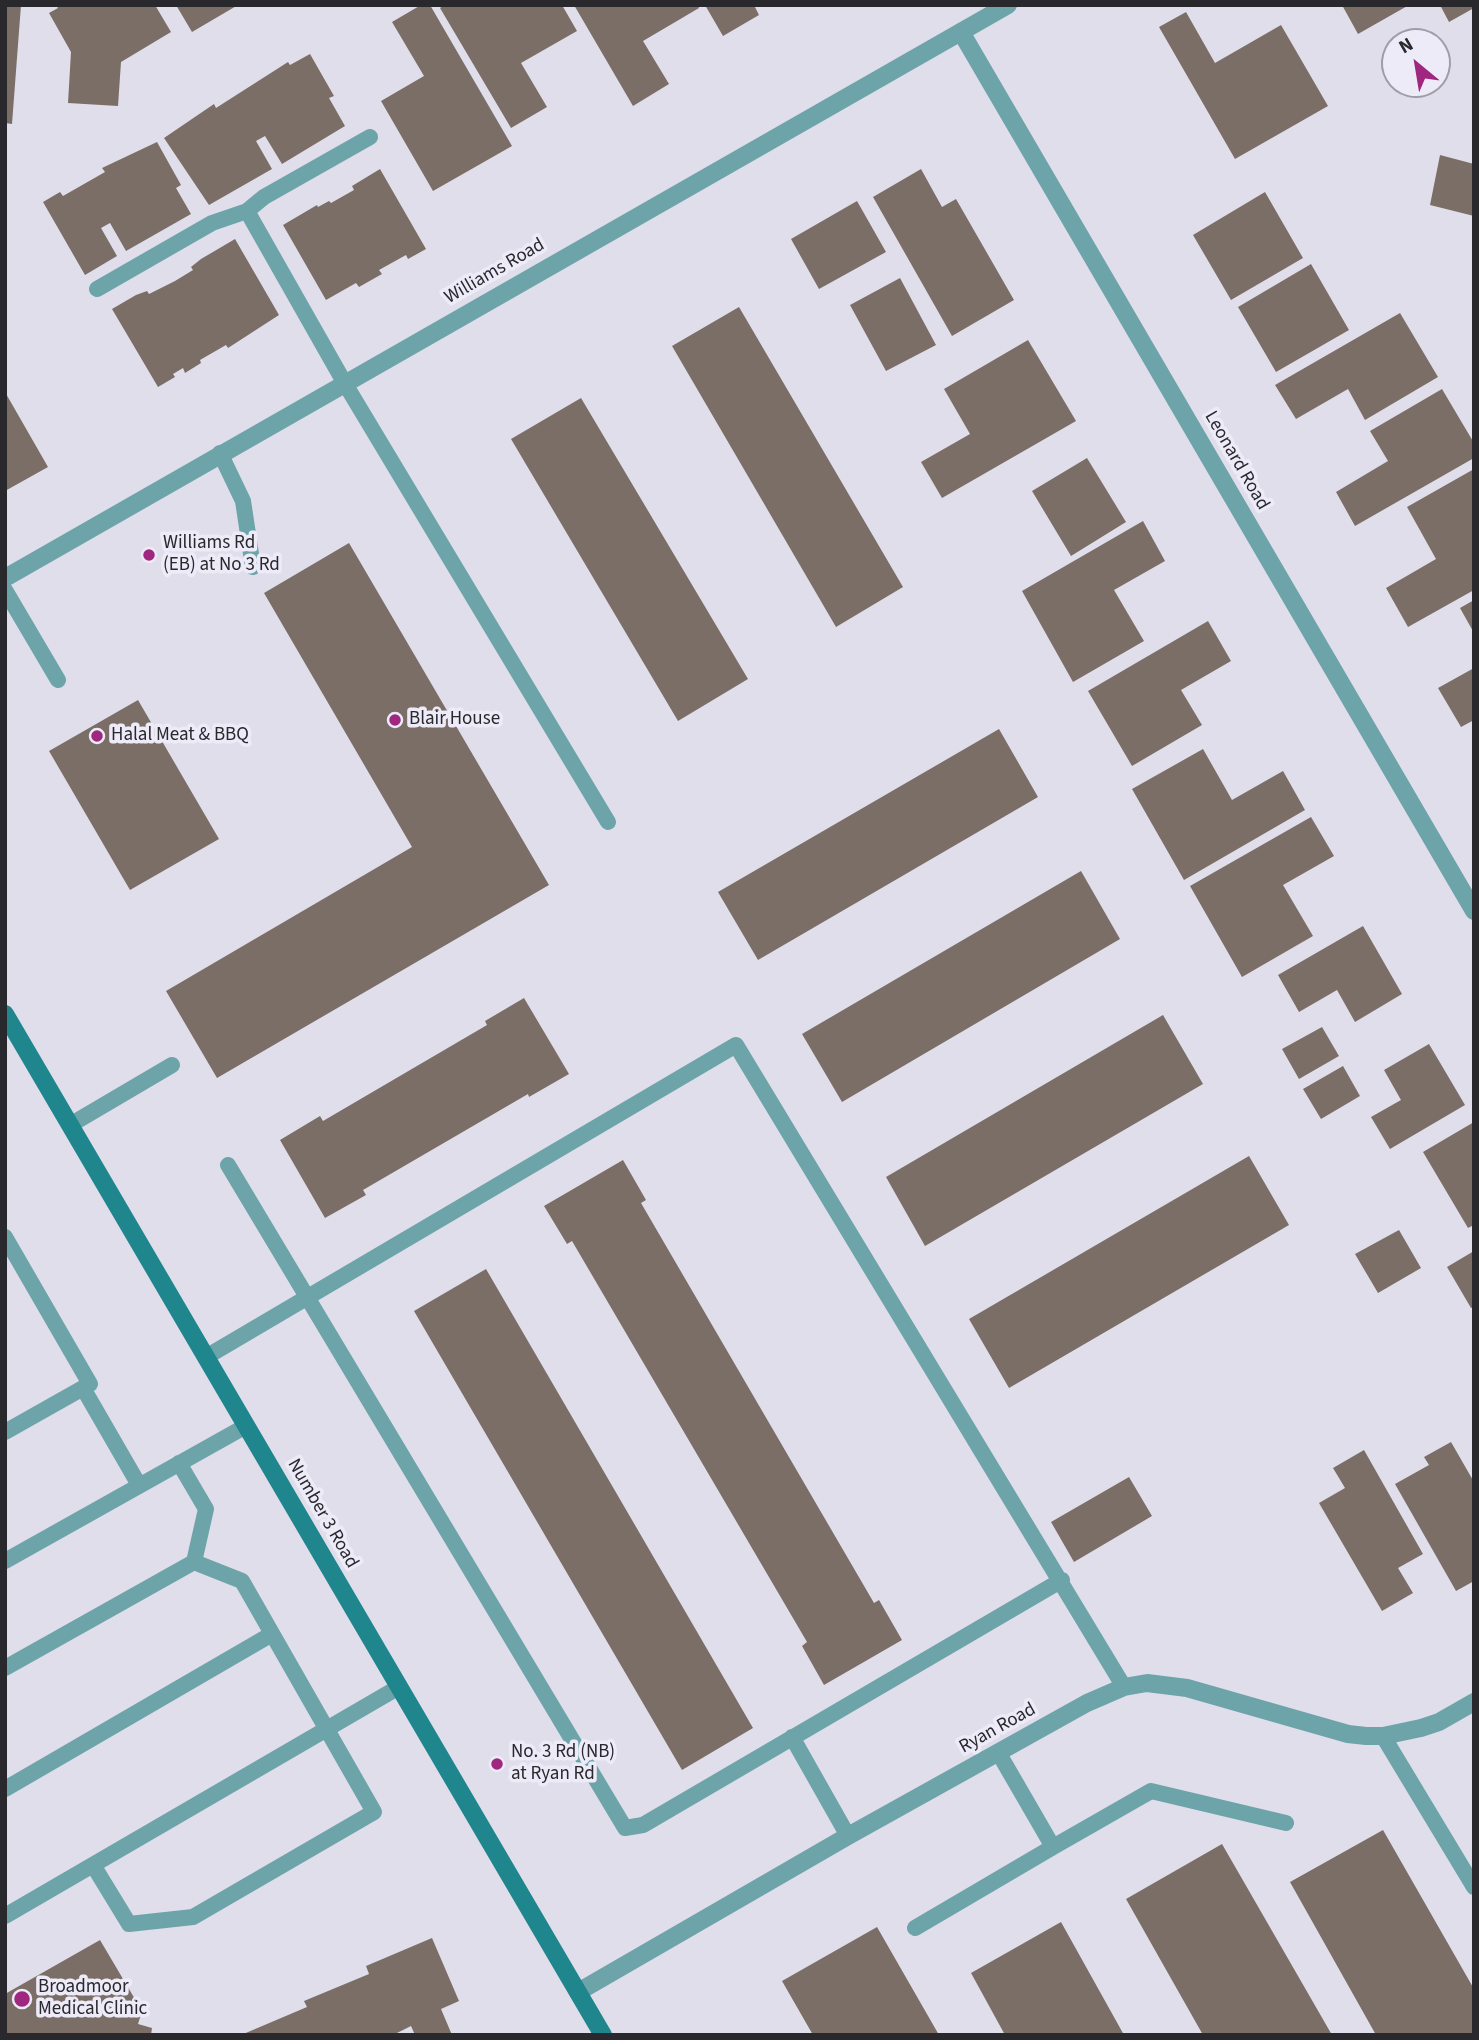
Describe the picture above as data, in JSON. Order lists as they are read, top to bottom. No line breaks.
{"streets":{"main road":["Number 3 Road"],"street":["Williams Road","Leonard Road","Ryan Road"]},"crossings":[["Williams Road","Leonard Road"],["Number 3 Road","Ryan Road"]],"places":["Williams Rd (EB) at No 3 Rd","Blair House","Halal Meat & BBQ","No. 3 Rd (NB) at Ryan Rd","Broadmoor Medical Clinic"],"north":"top left"}
